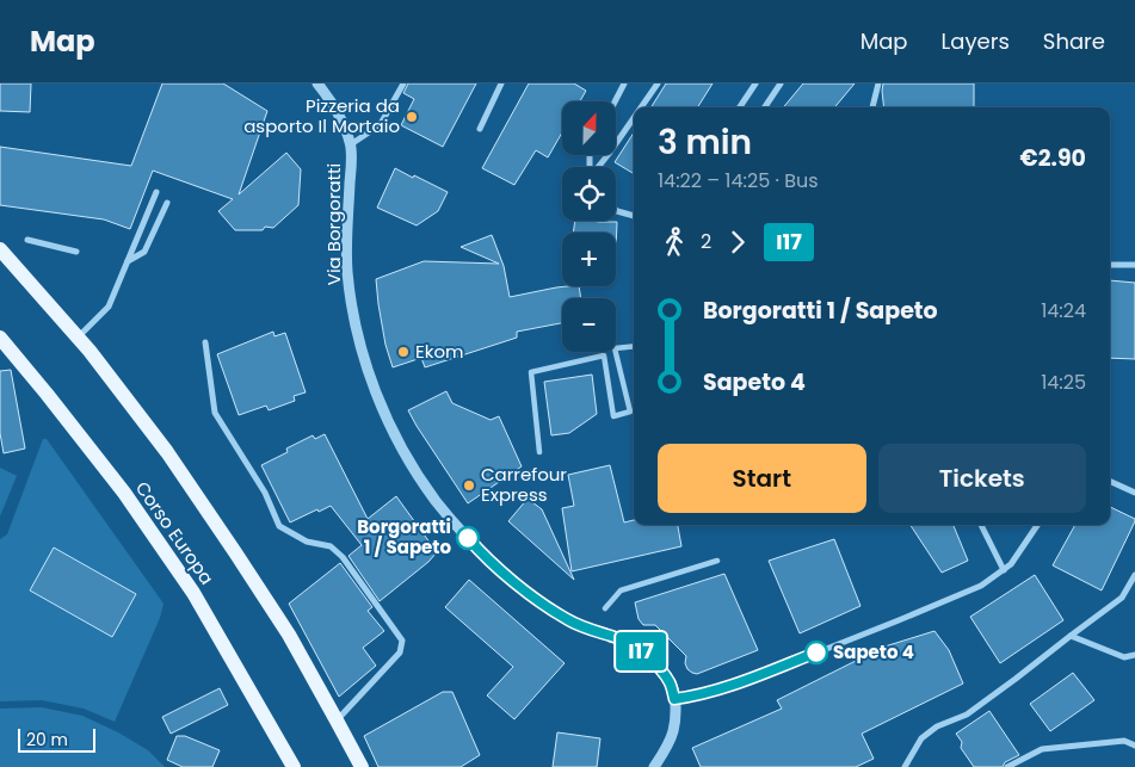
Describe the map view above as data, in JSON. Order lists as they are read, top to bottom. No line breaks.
{"streets":{"main road":["Corso Europa"],"street":["Via Borgoratti"]},"places":["Pizzeria da asporto Il Mortaio","Ekom","Carrefour Express","Borgoratti 1 / Sapeto","Sapeto 4"],"lines":["bus line I17"],"scale_bar":"20 m","north":"top","page":{"header":"Map","nav":["Map","Layers","Share"],"on_map":"I17","map_buttons":["+","−"],"heading":["3 min","14:22 – 14:25 · Bus","€2.90"],"legs":["2","I17"],"list":[{"name":"Borgoratti 1 / Sapeto","value":"14:24"},{"name":"Sapeto 4","value":"14:25"}],"buttons":["Start","Tickets"],"scale":"20 m"}}
